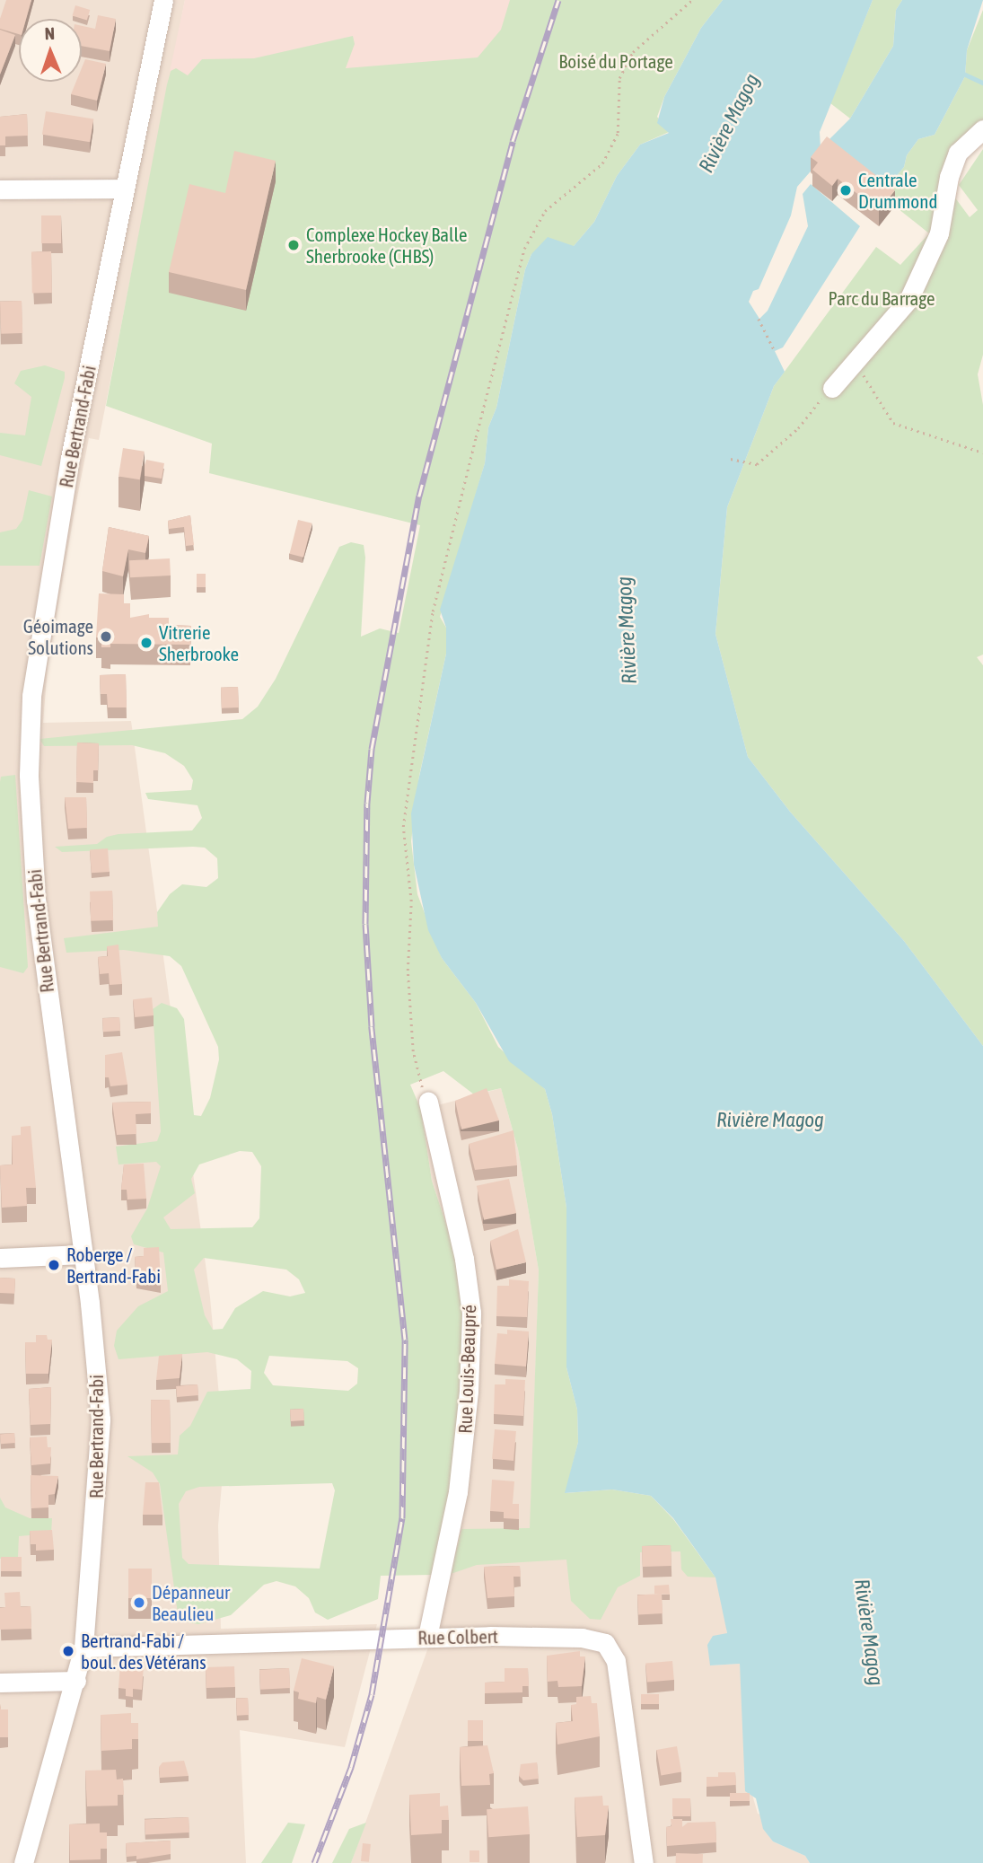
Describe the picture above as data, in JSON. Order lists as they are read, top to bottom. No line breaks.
{"streets":{"street":["Rue Bertrand-Fabi","Rue Louis-Beaupré","Rue Colbert"]},"crossings":[["Rue Bertrand-Fabi","Rue Colbert"],["Rue Louis-Beaupré","Rue Colbert"]],"water":["Rivière Magog"],"parks":["Boisé du Portage","Parc du Barrage"],"places":["Centrale Drummond","Complexe Hockey Balle Sherbrooke (CHBS)","Géoimage Solutions","Vitrerie Sherbrooke","Roberge / Bertrand-Fabi","Dépanneur Beaulieu","Bertrand-Fabi / boul. des Vétérans"],"north":"top"}
